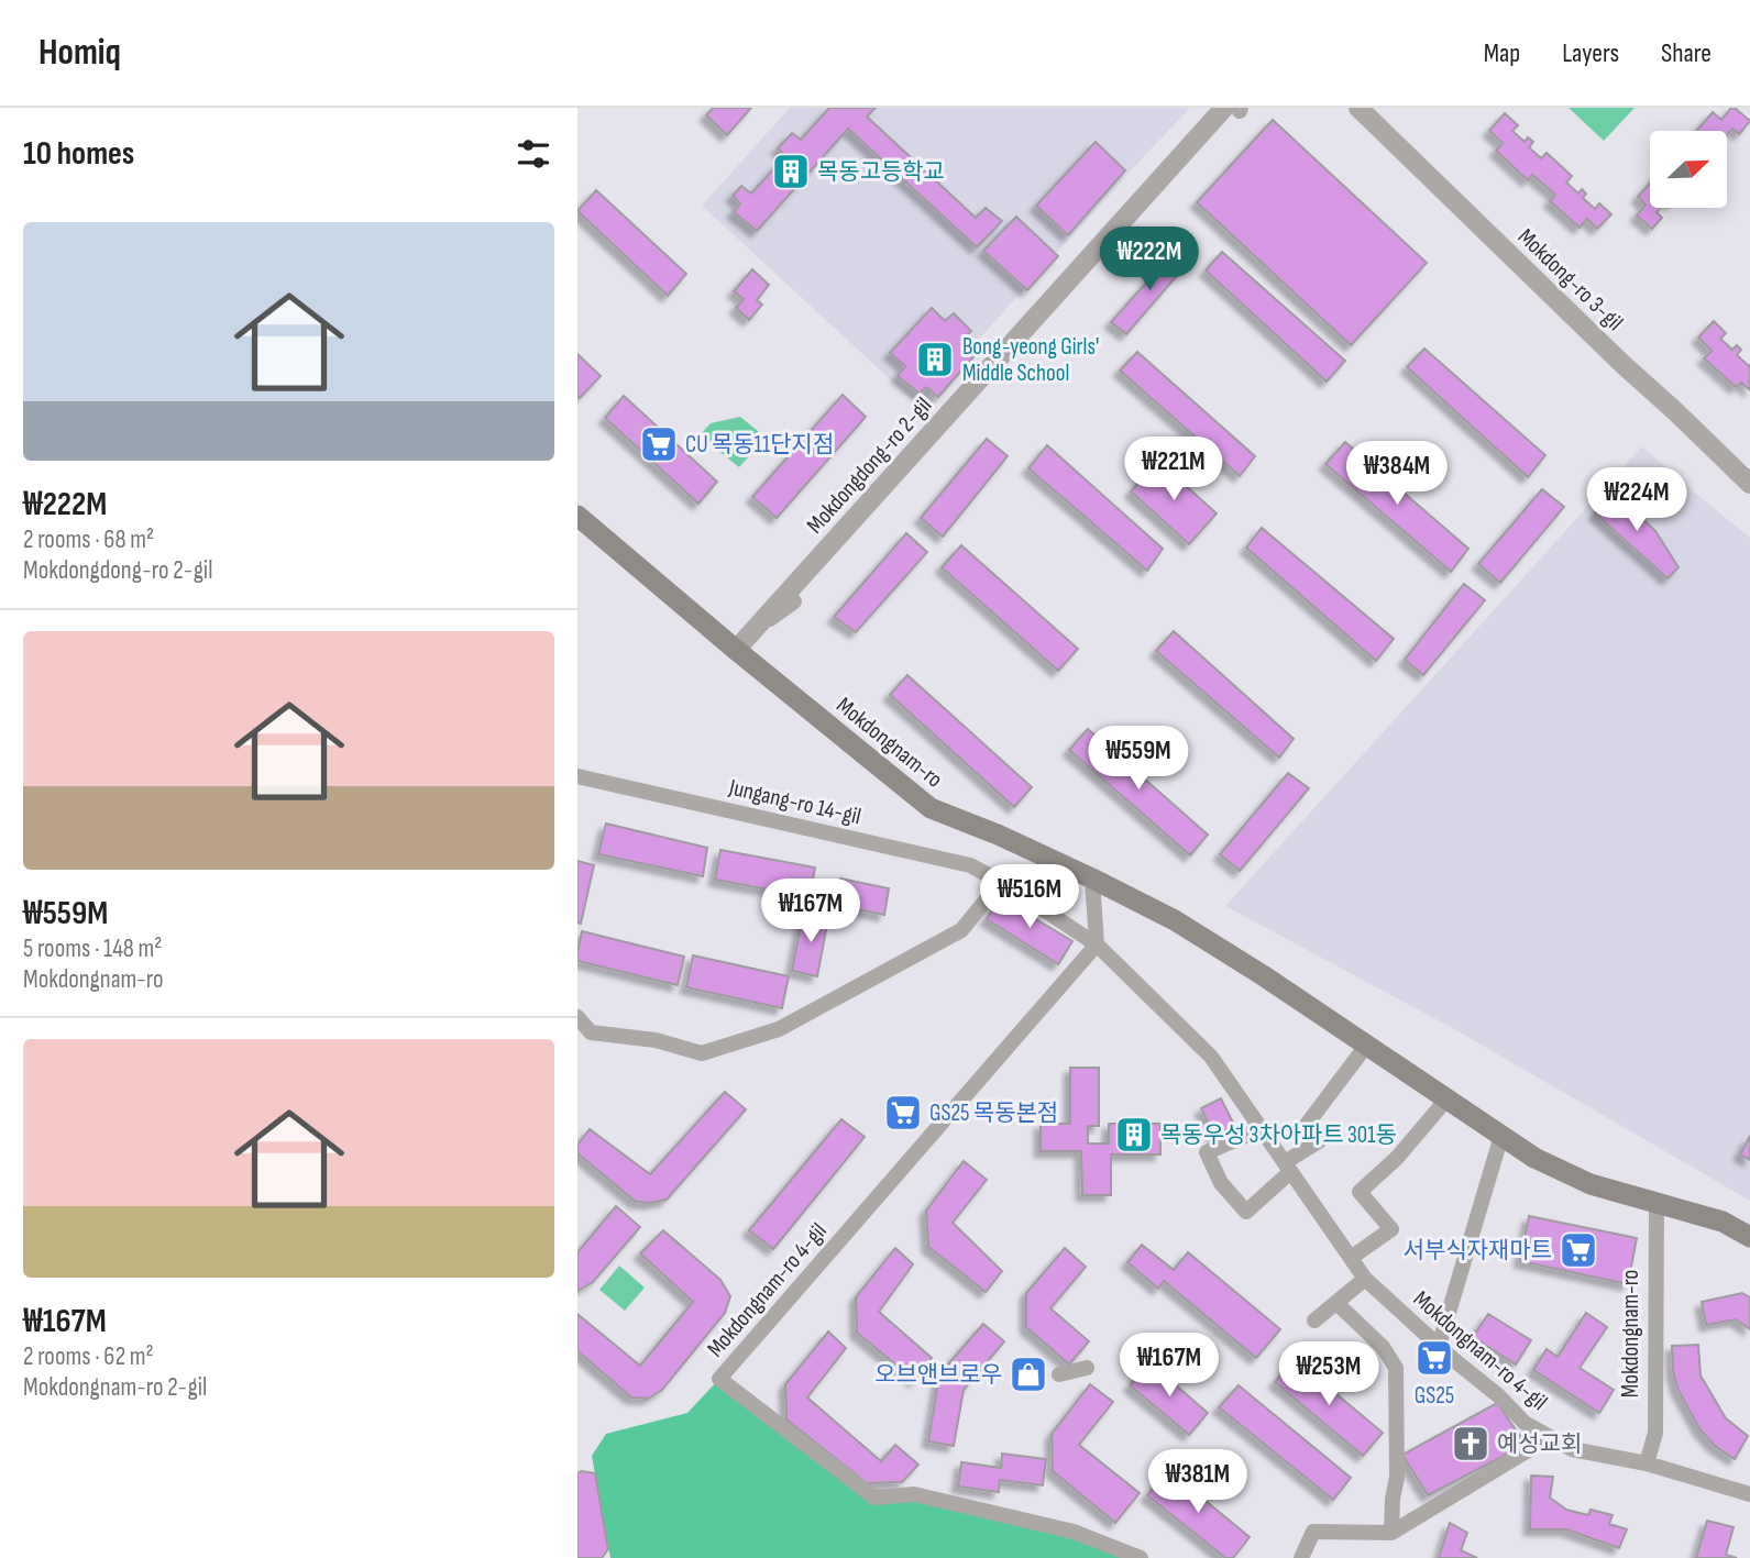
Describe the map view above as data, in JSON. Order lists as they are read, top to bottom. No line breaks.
{"streets":{"main road":["Mokdongnam-ro"],"street":["Mokdong-ro 3-gil","Mokdongdong-ro 2-gil","Jungang-ro 14-gil","Mokdongnam-ro 4-gil"]},"crossings":[["Mokdongdong-ro 2-gil","Mokdongnam-ro"],["Mokdongnam-ro","Mokdongnam-ro 4-gil"],["Jungang-ro 14-gil","Mokdongnam-ro 4-gil"]],"places":{"building":["목동고등학교","Bong-yeong Girls' Middle School","목동우성 3차아파트 301동"],"supermarket":["CU 목동11단지점","GS25 목동본점","서부식자재마트","GS25"],"shop":["오브앤브로우"],"church":["예성교회"]},"north":"top right","page":{"header":"Homiq","nav":["Map","Layers","Share"],"heading":"10 homes","list":[{"name":"₩222M","note":"2 rooms · 68 m² · Mokdongdong-ro 2-gil"},{"name":"₩559M","note":"5 rooms · 148 m² · Mokdongnam-ro"},{"name":"₩167M","note":"2 rooms · 62 m² · Mokdongnam-ro 2-gil"}],"price":["₩222M","₩221M","₩384M","₩224M","₩559M","₩516M","₩167M","₩167M","₩253M","₩381M"]}}
